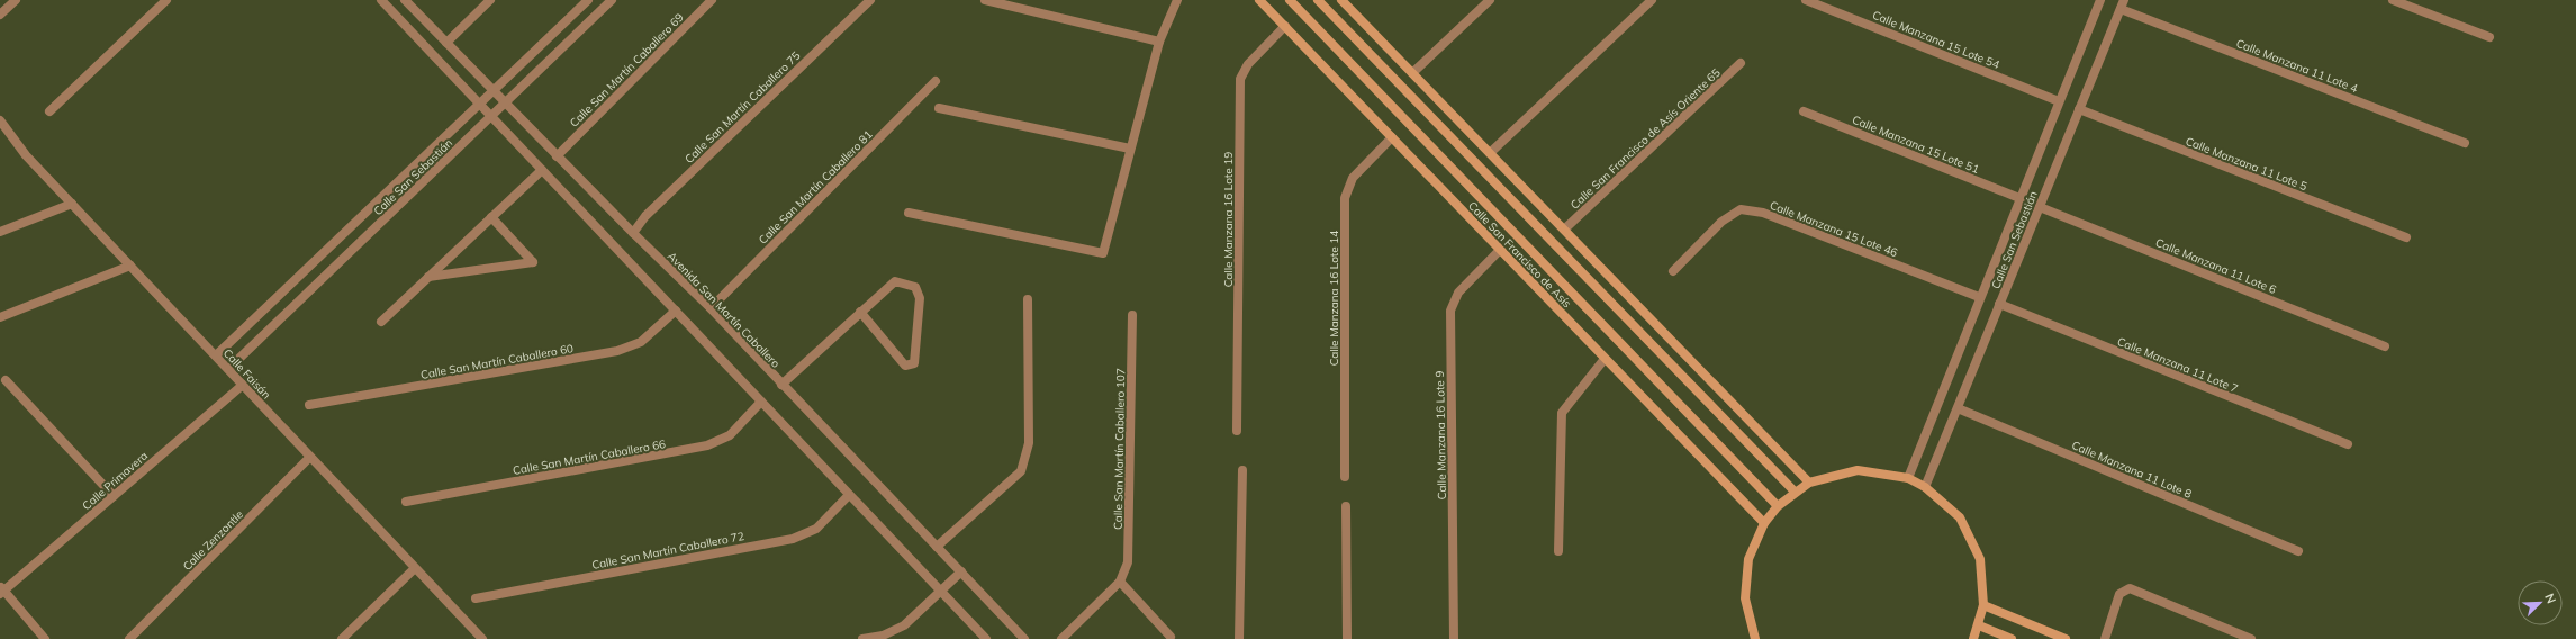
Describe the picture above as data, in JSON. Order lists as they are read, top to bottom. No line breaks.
{"streets":{"main road":["Calle San Francisco de Asís"],"street":["Calle Manzana 15 Lote 54","Calle Manzana 11 Lote 4","Calle San Martín Caballero 69","Calle San Martín Caballero 75","Calle San Francisco de Asís Oriente 65","Calle Manzana 15 Lote 51","Calle Manzana 11 Lote 5","Calle San Sebastián","Calle San Martín Caballero 81","Calle Manzana 16 Lote 19","Calle Manzana 15 Lote 46","Calle Manzana 11 Lote 6","Calle Manzana 16 Lote 14","Avenida San Martín Caballero","Calle San Martín Caballero 60","Calle Manzana 11 Lote 7","Calle Faisán","Calle Manzana 16 Lote 9","Calle San Martín Caballero 107","Calle San Martín Caballero 66","Calle Manzana 11 Lote 8","Calle Primavera","Calle Zenzontle","Calle San Martín Caballero 72"]},"crossings":[["Calle Manzana 15 Lote 54","Calle San Sebastián"],["Calle Manzana 11 Lote 4","Calle San Sebastián"],["Calle San Martín Caballero 69","Avenida San Martín Caballero"],["Calle San Martín Caballero 75","Avenida San Martín Caballero"],["Calle Manzana 15 Lote 51","Calle San Sebastián"],["Calle Manzana 11 Lote 5","Calle San Sebastián"],["Calle San Sebastián","Calle Manzana 15 Lote 46"],["Calle San Sebastián","Calle Manzana 11 Lote 6"],["Calle San Sebastián","Avenida San Martín Caballero"],["Calle San Sebastián","Calle Manzana 11 Lote 7"],["Calle San Sebastián","Calle Faisán"],["Calle San Sebastián","Calle Manzana 11 Lote 8"],["Calle San Martín Caballero 81","Avenida San Martín Caballero"],["Calle Manzana 16 Lote 19","Calle San Francisco de Asís"],["Calle San Francisco de Asís","Calle Manzana 16 Lote 14"],["Calle San Francisco de Asís","Calle Manzana 16 Lote 9"],["Calle Faisán","Calle Primavera"],["Calle Faisán","Calle Zenzontle"]],"north":"top right"}
